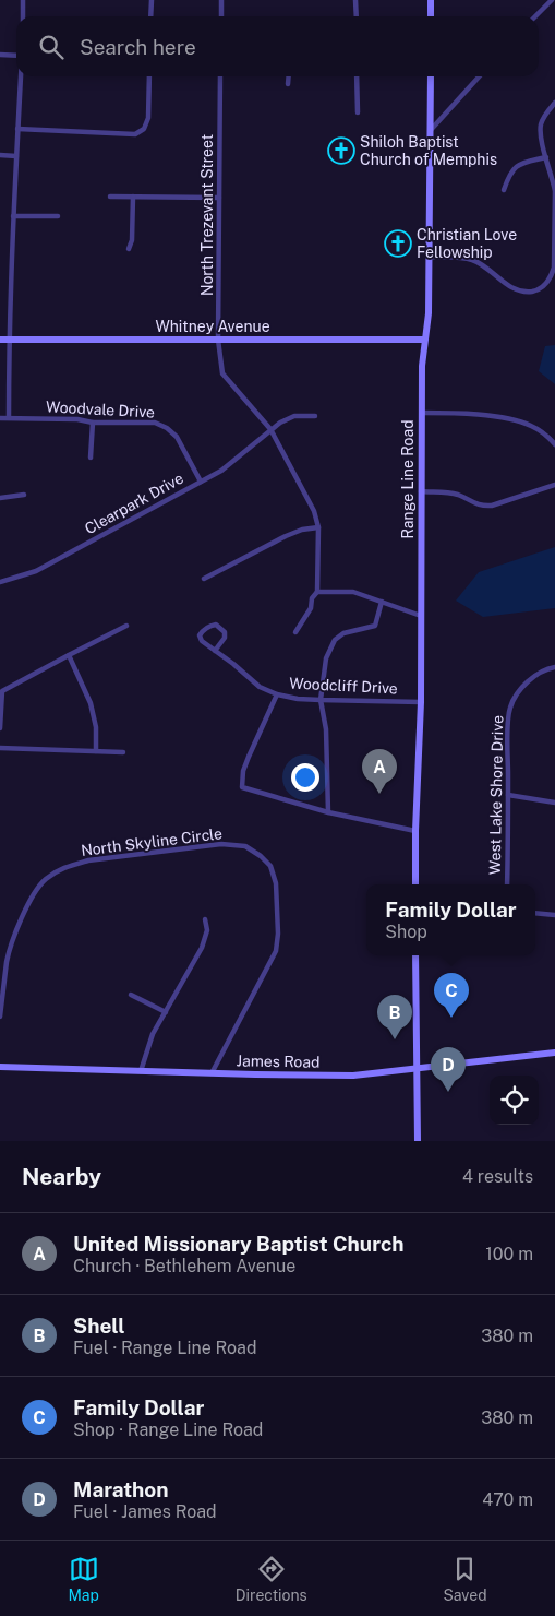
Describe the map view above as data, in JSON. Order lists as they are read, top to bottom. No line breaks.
{"streets":{"main road":["Whitney Avenue","Range Line Road","James Road"],"street":["North Trezevant Street","Woodvale Drive","Clearpark Drive","Woodcliff Drive","West Lake Shore Drive","North Skyline Circle"]},"crossings":[["North Trezevant Street","Whitney Avenue"],["North Trezevant Street","Clearpark Drive"],["Whitney Avenue","Range Line Road"],["Woodvale Drive","Clearpark Drive"],["Range Line Road","Woodcliff Drive"],["North Skyline Circle","James Road"]],"places":{"church":["Shiloh Baptist Church of Memphis","Christian Love Fellowship"]},"page":{"search":"Search here","pins":["A","C","B","D"],"popup":["Family Dollar","Shop"],"heading":["Nearby","4 results"],"list":[{"mark":"A","name":"United Missionary Baptist Church","note":"Church · Bethlehem Avenue","value":"100 m"},{"mark":"B","name":"Shell","note":"Fuel · Range Line Road","value":"380 m"},{"mark":"C","name":"Family Dollar","note":"Shop · Range Line Road","value":"380 m"},{"mark":"D","name":"Marathon","note":"Fuel · James Road","value":"470 m"}],"nav":["Map","Directions","Saved"]}}
